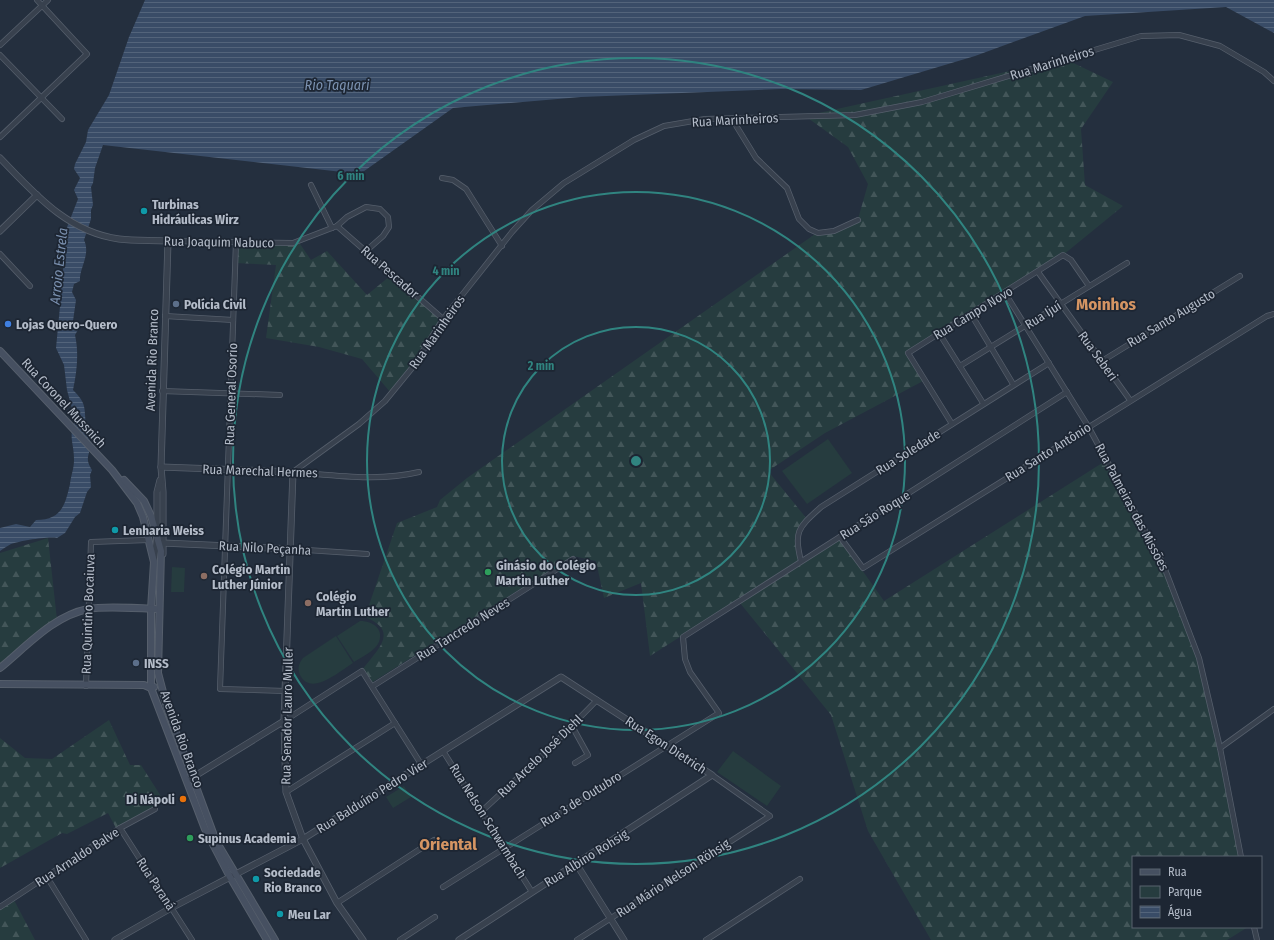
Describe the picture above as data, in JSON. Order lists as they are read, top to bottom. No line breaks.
{"streets":{"main road":["Avenida Rio Branco","Rua Coronel Mussnich"],"street":["Rua Marinheiros","Rua Joaquim Nabuco","Rua Pescador","Rua Campo Novo","Rua Ijuí","Rua Santo Augusto","Rua Seberi","Rua General Osorio","Rua Soledade","Rua Santo Antônio","Rua Marechal Hermes","Rua Palmeiras das Missões","Rua São Roque","Rua Nilo Peçanha","Rua Quintino Bocaiuva","Rua Tancredo Neves","Rua Senador Lauro Muller","Rua Egon Dietrich","Rua Arcelo José Diehl","Rua Balduíno Pedro Vier","Rua 3 de Outubro","Rua Nelson Schwambach","Rua Arnaldo Balve","Rua Albino Rohsig","Rua Mário Nelson Röhsig","Rua Paraná"]},"crossings":[["Rua Marinheiros","Rua Pescador"],["Rua Marinheiros","Rua Marechal Hermes"],["Rua Marinheiros","Rua Senador Lauro Muller"],["Rua Joaquim Nabuco","Rua Pescador"],["Rua Joaquim Nabuco","Avenida Rio Branco"],["Rua Joaquim Nabuco","Rua General Osorio"],["Rua Campo Novo","Rua Ijuí"],["Rua Campo Novo","Rua Seberi"],["Rua Campo Novo","Rua Soledade"],["Rua Campo Novo","Rua Palmeiras das Missões"],["Rua Ijuí","Rua Seberi"],["Rua Ijuí","Rua Palmeiras das Missões"],["Rua Santo Augusto","Rua Seberi"],["Rua Seberi","Rua Santo Antônio"],["Avenida Rio Branco","Rua Coronel Mussnich"],["Avenida Rio Branco","Rua Marechal Hermes"],["Avenida Rio Branco","Rua Nilo Peçanha"],["Avenida Rio Branco","Rua Balduíno Pedro Vier"],["Rua General Osorio","Rua Marechal Hermes"],["Rua General Osorio","Rua Nilo Peçanha"],["Rua General Osorio","Rua Senador Lauro Muller"],["Rua Coronel Mussnich","Rua Quintino Bocaiuva"],["Rua Soledade","Rua Palmeiras das Missões"],["Rua Soledade","Rua São Roque"],["Rua Santo Antônio","Rua Palmeiras das Missões"],["Rua Santo Antônio","Rua São Roque"],["Rua Marechal Hermes","Rua Senador Lauro Muller"],["Rua Palmeiras das Missões","Rua São Roque"],["Rua São Roque","Rua 3 de Outubro"],["Rua Nilo Peçanha","Rua Senador Lauro Muller"],["Rua Senador Lauro Muller","Rua Balduíno Pedro Vier"],["Rua Egon Dietrich","Rua Arcelo José Diehl"],["Rua Egon Dietrich","Rua Balduíno Pedro Vier"],["Rua Egon Dietrich","Rua 3 de Outubro"],["Rua Egon Dietrich","Rua Albino Rohsig"],["Rua Egon Dietrich","Rua Mário Nelson Röhsig"],["Rua Arcelo José Diehl","Rua Nelson Schwambach"],["Rua Balduíno Pedro Vier","Rua Nelson Schwambach"],["Rua Balduíno Pedro Vier","Rua Paraná"],["Rua 3 de Outubro","Rua Nelson Schwambach"],["Rua Nelson Schwambach","Rua Albino Rohsig"],["Rua Arnaldo Balve","Rua Paraná"]],"districts":["Moinhos","Oriental"],"water":["Rio Taquari","Arroio Estrela"],"places":["Turbinas Hidráulicas Wirz","Polícia Civil","Lojas Quero-Quero","Lenharia Weiss","Ginásio do Colégio Martin Luther","Colégio Martin Luther Júnior","Colégio Martin Luther","INSS","Di Nápoli","Supinus Academia","Sociedade Rio Branco","Meu Lar"],"legend":["Rua","Parque","Água"],"rings":["6 min","4 min","2 min"]}
